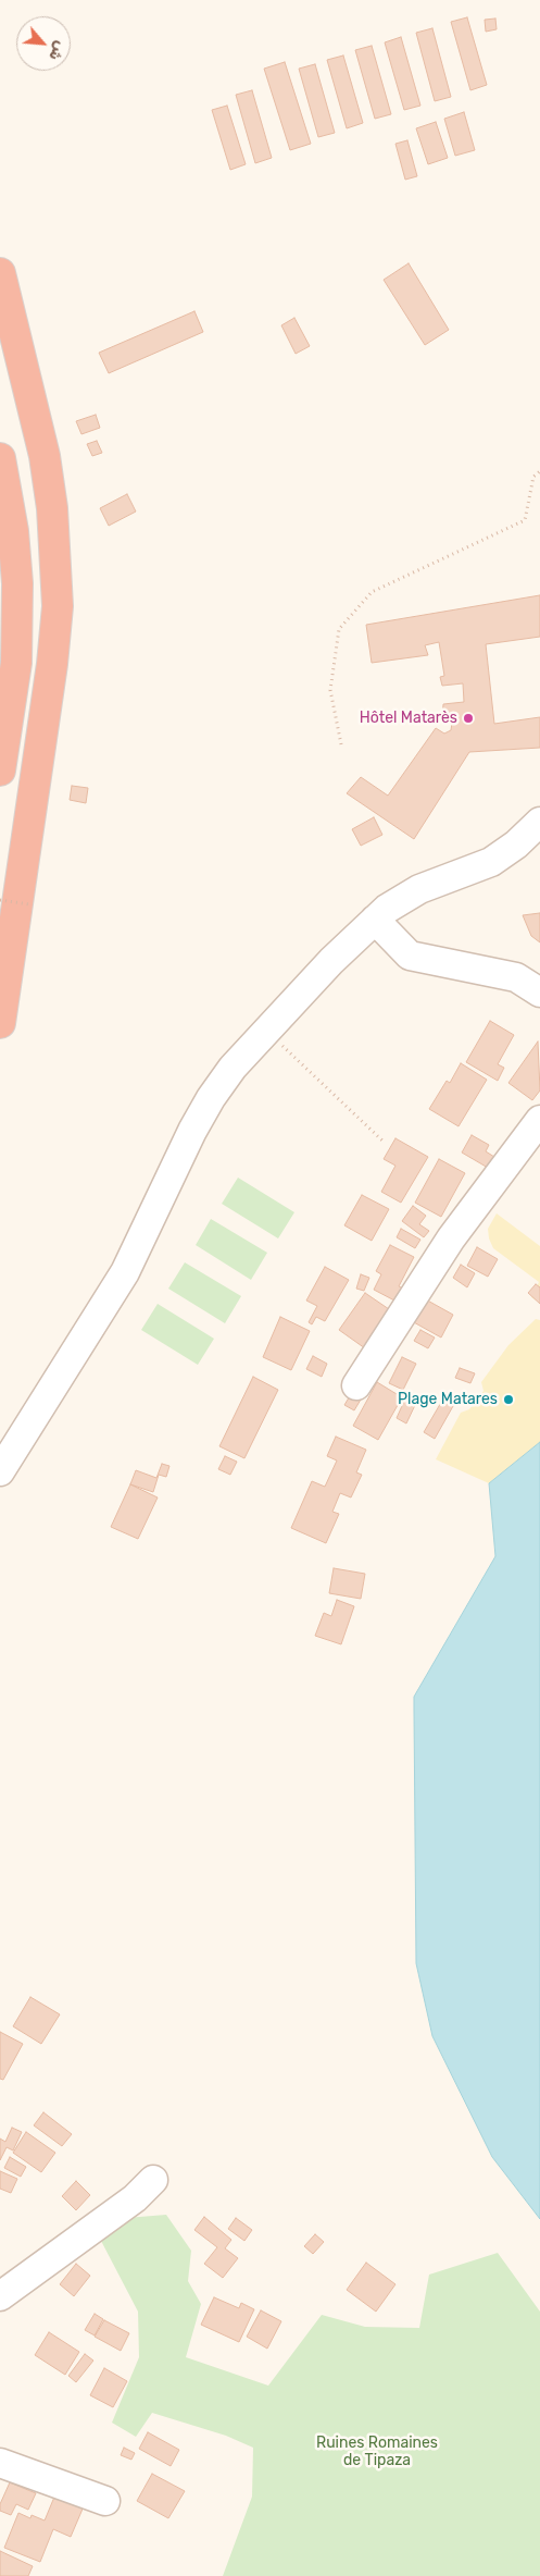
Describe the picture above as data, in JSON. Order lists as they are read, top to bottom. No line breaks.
{"parks":["Ruines Romaines de Tipaza"],"places":["Hôtel Matarès","Plage Matares"],"north":"bottom right"}
